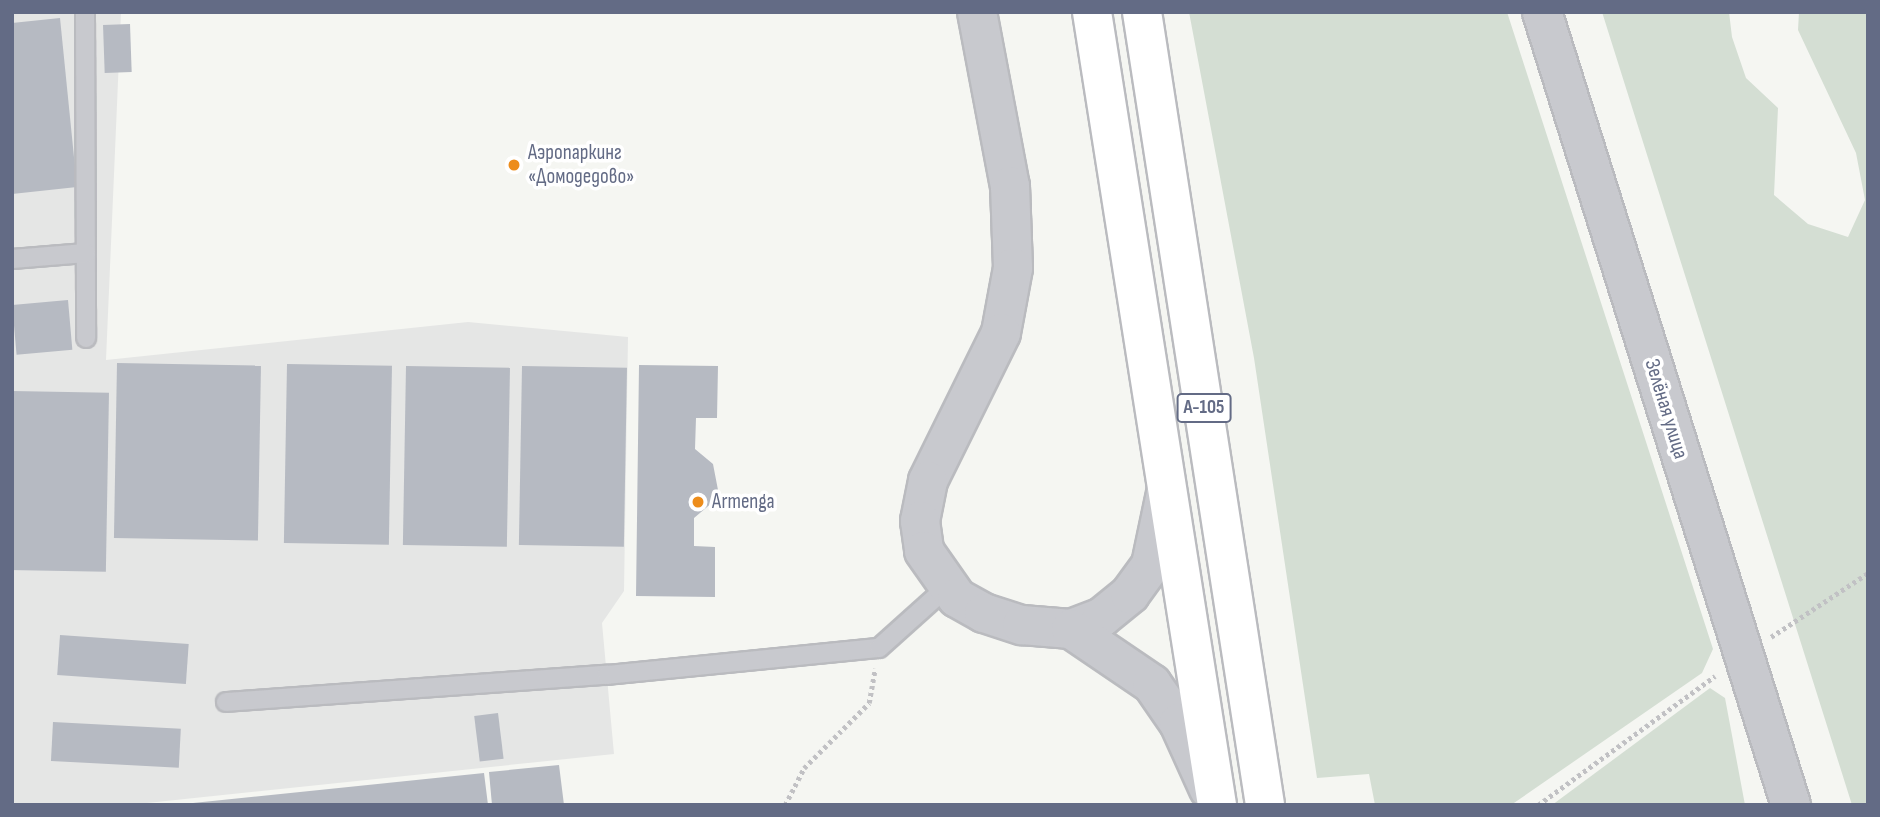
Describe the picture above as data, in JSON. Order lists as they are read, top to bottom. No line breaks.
{"streets":{"highway":["А-105"],"street":["Зелёная улица"]},"places":["Аэропаркинг «Домодедово»","Armenga"]}
